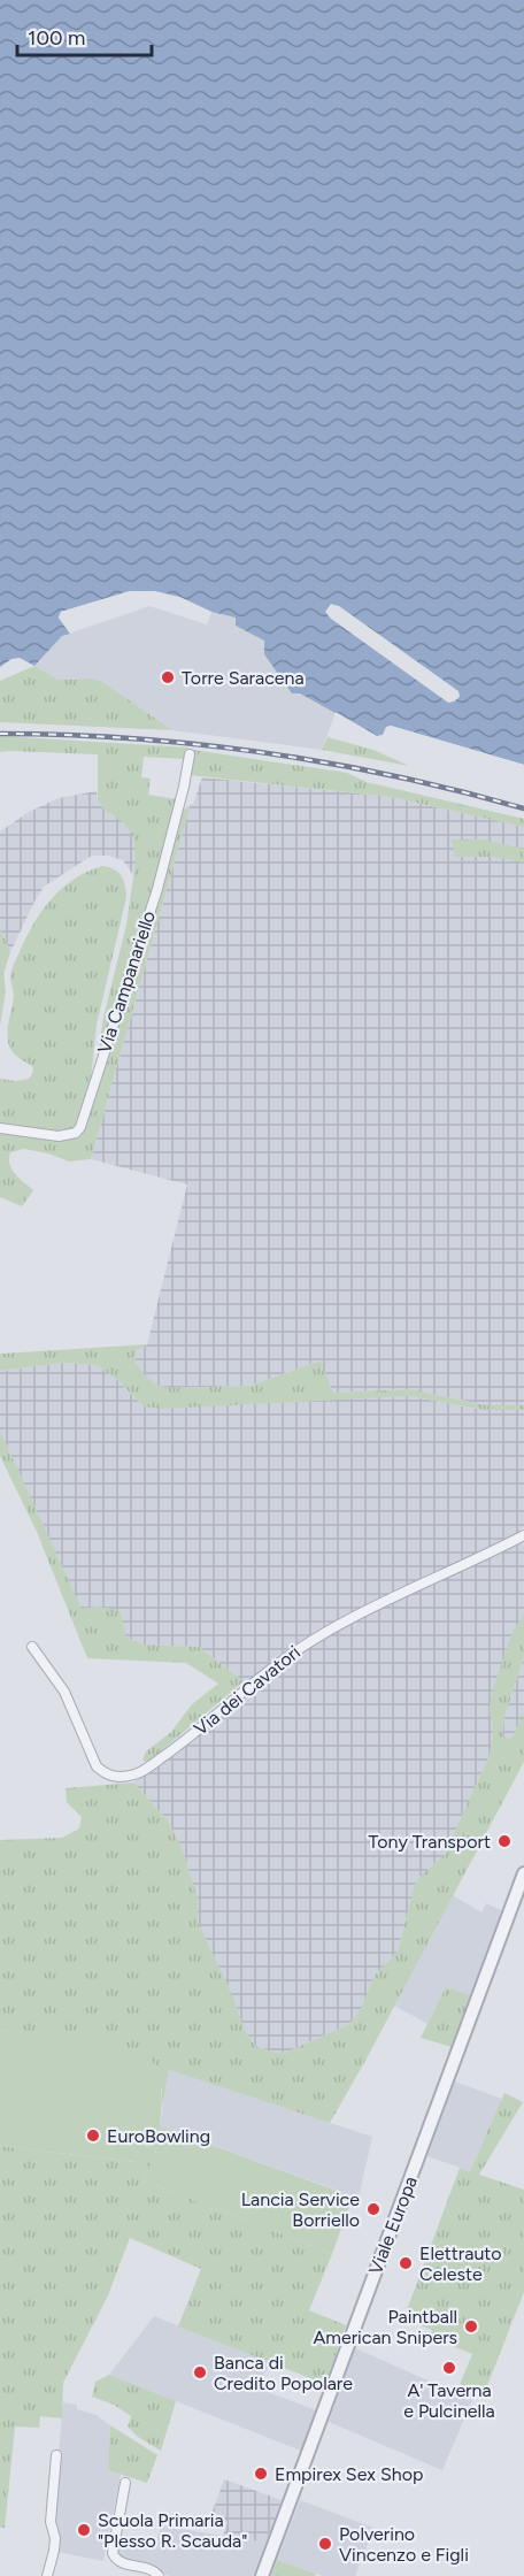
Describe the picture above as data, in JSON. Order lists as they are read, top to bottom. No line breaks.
{"streets":{"street":["Via Campanariello","Via dei Cavatori","Viale Europa"]},"places":["Torre Saracena","Tony Transport","EuroBowling","Lancia Service Borriello","Elettrauto Celeste","Paintball American Snipers","A' Taverna e Pulcinella","Banca di Credito Popolare","Empirex Sex Shop","Scuola Primaria \"Plesso R. Scauda\"","Polverino Vincenzo e Figli"],"scale_bar":"100 m"}
